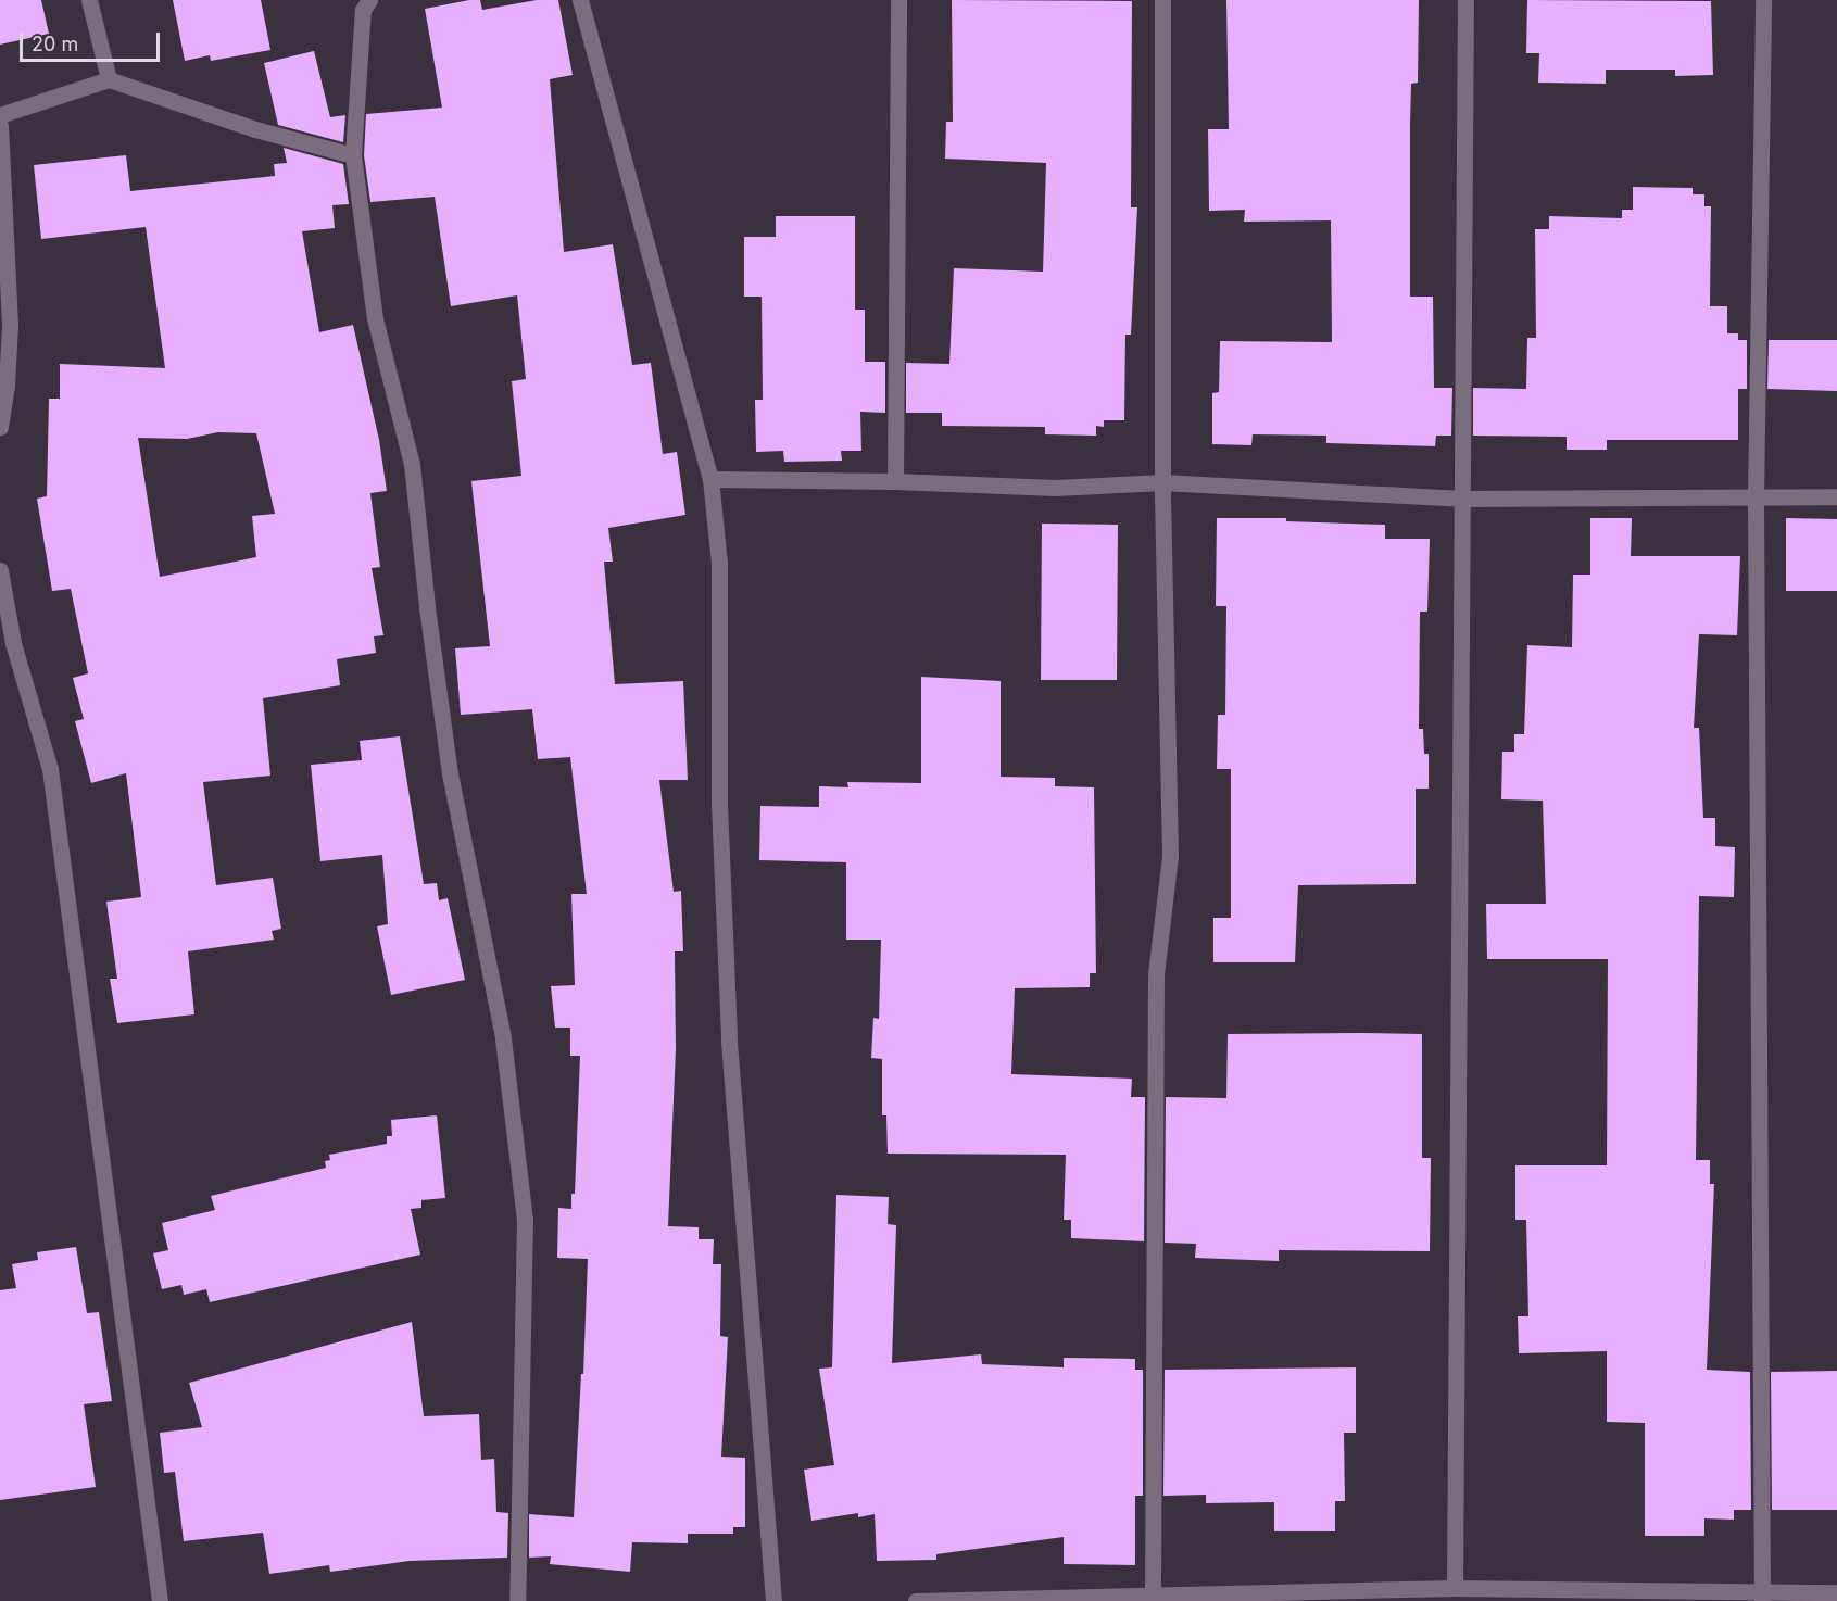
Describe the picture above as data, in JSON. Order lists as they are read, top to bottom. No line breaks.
{"scale_bar":"20 m"}
